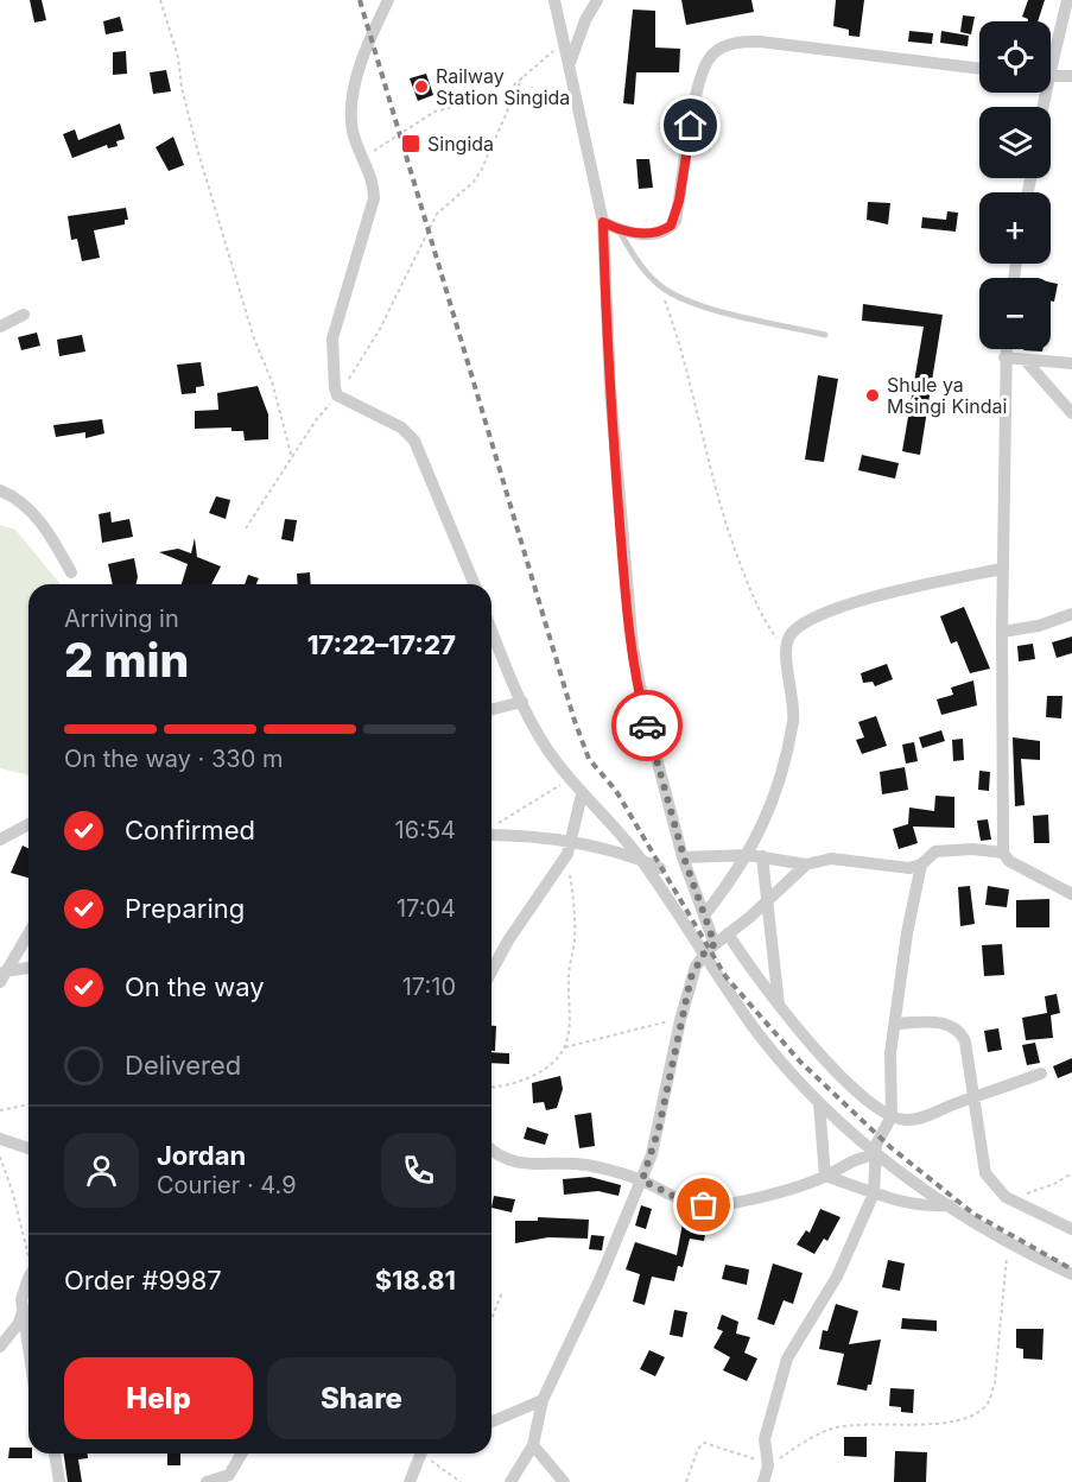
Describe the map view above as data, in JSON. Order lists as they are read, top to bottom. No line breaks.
{"places":{"other":["Railway Station Singida","Shule ya Msingi Kindai"],"transit":["Singida"]},"page":{"map_buttons":["+","−"],"heading":["2 min","Arriving in","17:22–17:27"],"panel":["Jordan","Courier · 4.9","Order #9987","$18.81"],"bar":"On the way · 330 m","list":[["Confirmed","16:54"],["Preparing","17:04"],["On the way","17:10"],"Delivered"],"buttons":["Help","Share"]}}
